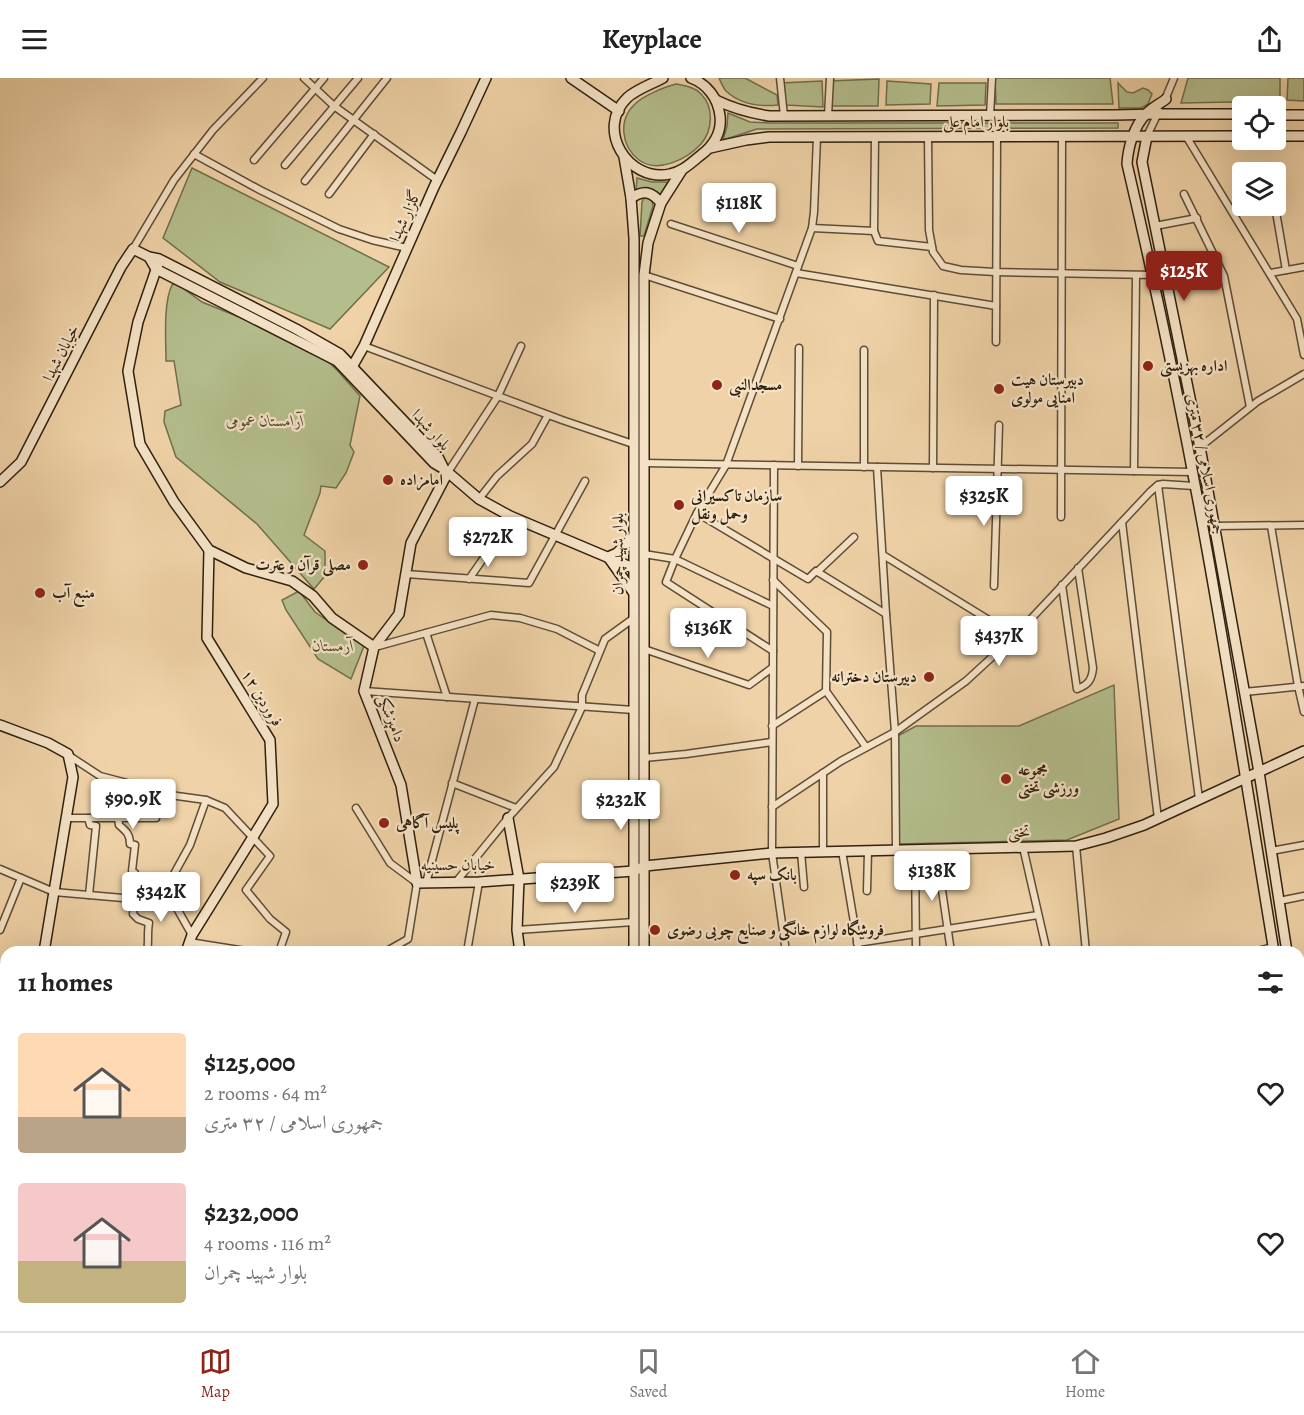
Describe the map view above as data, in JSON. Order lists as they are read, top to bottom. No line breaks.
{"streets":{"street":["بلوار امام علی","گلزار شهدا","خیابان شهدا","بلوار شهدا","جمهوری اسلامی / ۳۲ متری","بلوار شهید چمران","۱۲ فروردین","دامپزشکی","تختی","خیابان حسینیه"]},"crossings":[["بلوار امام علی","جمهوری اسلامی / ۳۲ متری"],["گلزار شهدا","بلوار شهدا"],["بلوار شهدا","دامپزشکی"],["جمهوری اسلامی / ۳۲ متری","تختی"],["بلوار شهید چمران","تختی"],["بلوار شهید چمران","خیابان حسینیه"],["دامپزشکی","خیابان حسینیه"],["تختی","خیابان حسینیه"]],"parks":["آرامستان عمومی","آرمستان"],"places":["اداره بهزیستی","مسجدالنبی","دبیرستان هیت امنایی مولوی","امامزاده","سازمان تاکسیرانی وحمل ونقل","مصلی قرآن و عترت","منبع آب","دبیرستان دخترانه","مجموعه ورزشی تختی","پلیس آگاهی","بانک سپه","فروشگاه لوازم خانگی و صنایع چوبی رضوی"],"page":{"header":"Keyplace","price":["$118K","$125K","$325K","$272K","$136K","$437K","$90.9K","$232K","$138K","$239K","$342K"],"heading":"11 homes","list":[{"name":"$125,000","note":"2 rooms · 64 m² · جمهوری اسلامی / ۳۲ متری"},{"name":"$232,000","note":"4 rooms · 116 m² · بلوار شهید چمران"}],"tabs":["Map","Saved","Home"]}}
